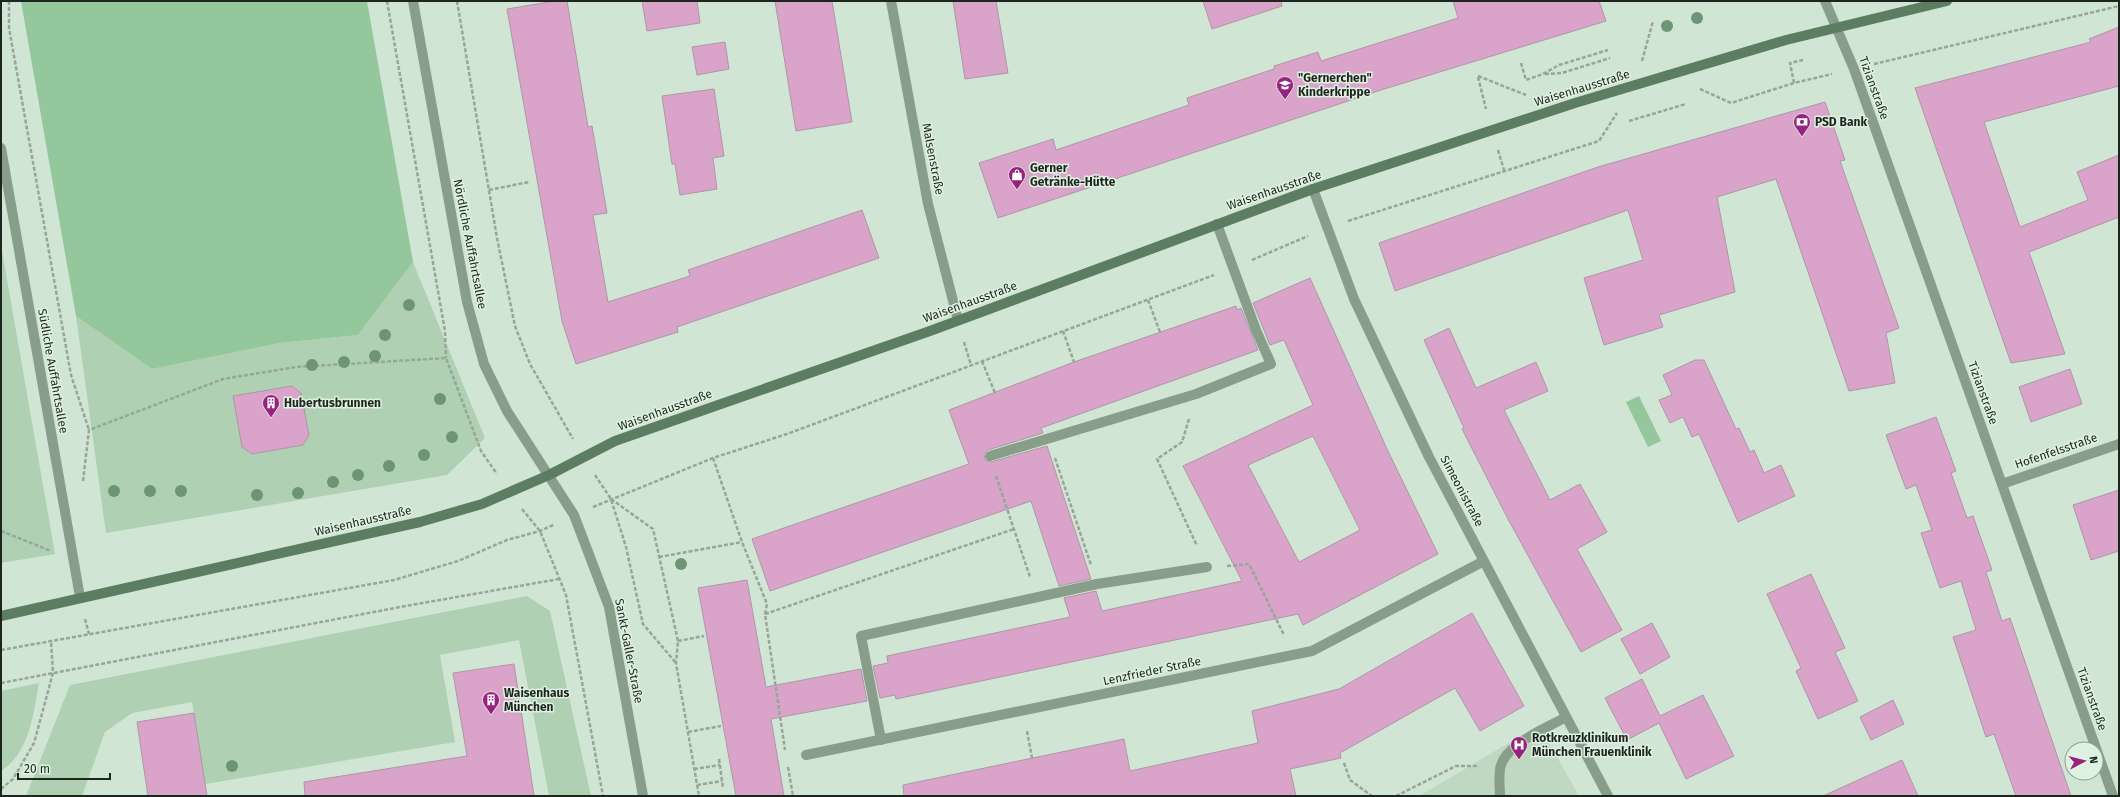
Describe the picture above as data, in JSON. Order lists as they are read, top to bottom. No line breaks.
{"streets":{"street":["Waisenhausstraße","Tizianstraße","Malsenstraße","Nördliche Auffahrtsallee","Südliche Auffahrtsallee","Hofenfelsstraße","Simeonistraße","Sankt-Galler-Straße","Lenzfrieder Straße"]},"crossings":[["Waisenhausstraße","Tizianstraße"],["Waisenhausstraße","Malsenstraße"],["Waisenhausstraße","Nördliche Auffahrtsallee"],["Waisenhausstraße","Südliche Auffahrtsallee"],["Waisenhausstraße","Simeonistraße"],["Waisenhausstraße","Sankt-Galler-Straße"],["Tizianstraße","Hofenfelsstraße"],["Nördliche Auffahrtsallee","Sankt-Galler-Straße"],["Simeonistraße","Lenzfrieder Straße"]],"places":{"school or university":["\"Gernerchen\" Kinderkrippe"],"bank":["PSD Bank"],"shop":["Gerner Getränke-Hütte"],"building":["Hubertusbrunnen","Waisenhaus München"],"hospital":["Rotkreuzklinikum München Frauenklinik"]},"scale_bar":"20 m","north":"right"}
